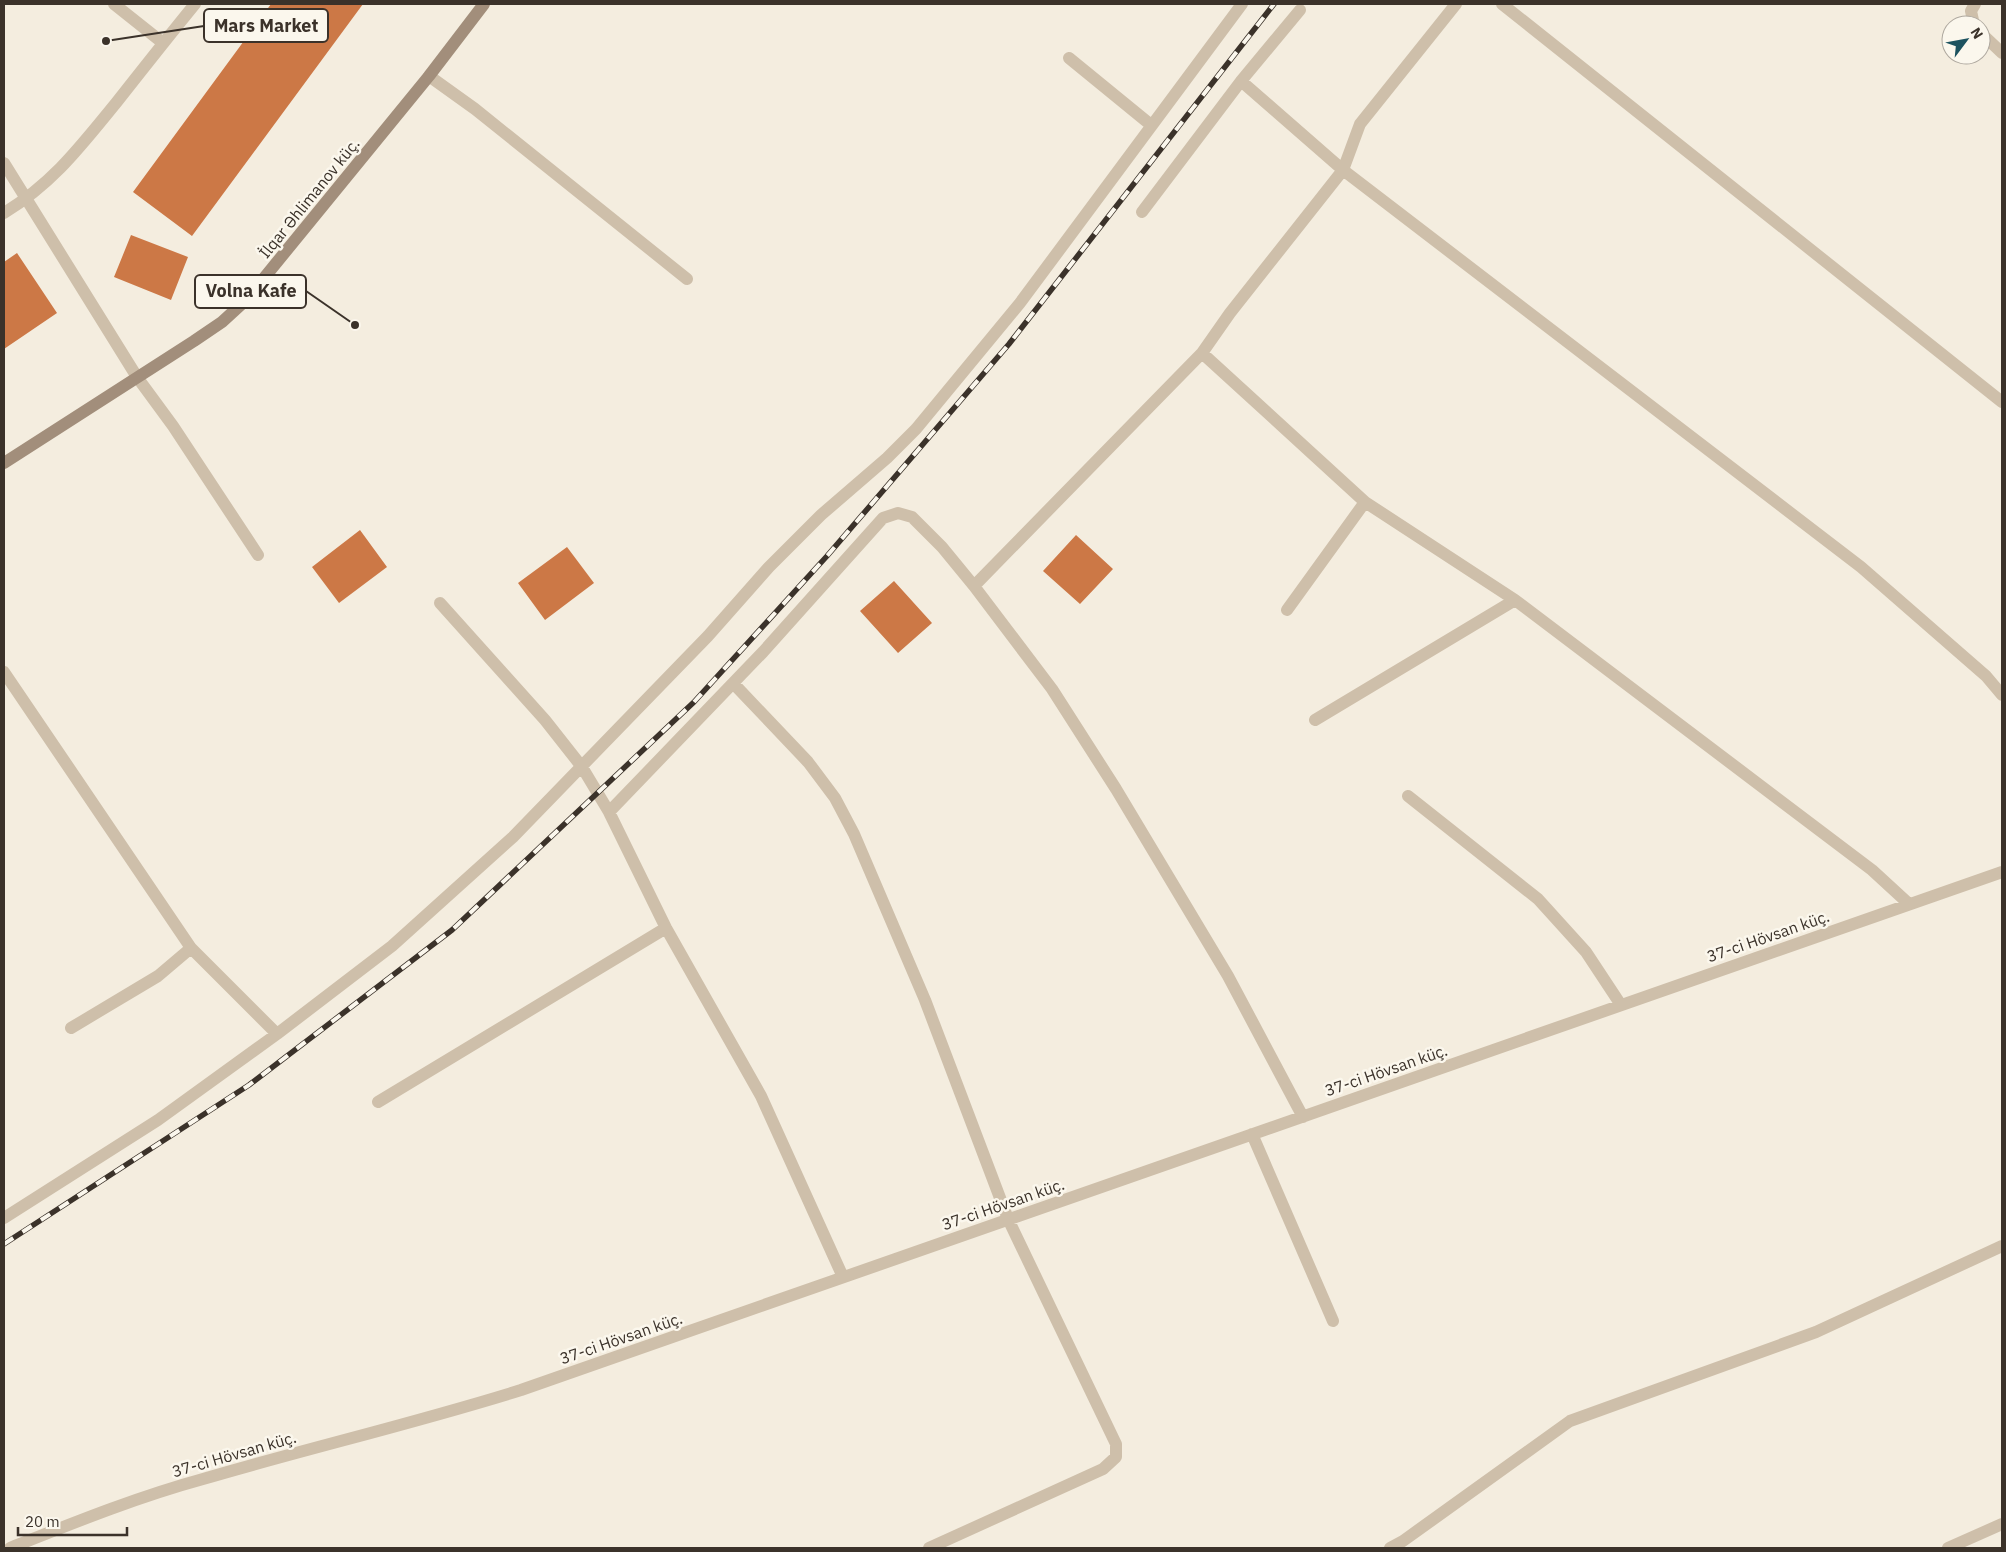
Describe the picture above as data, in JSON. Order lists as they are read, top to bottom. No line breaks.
{"streets":{"street":["İlqar Əhlimanov küç.","37-ci Hövsan küç."]},"places":["Mars Market","Volna Kafe"],"scale_bar":"20 m","north":"top right"}
